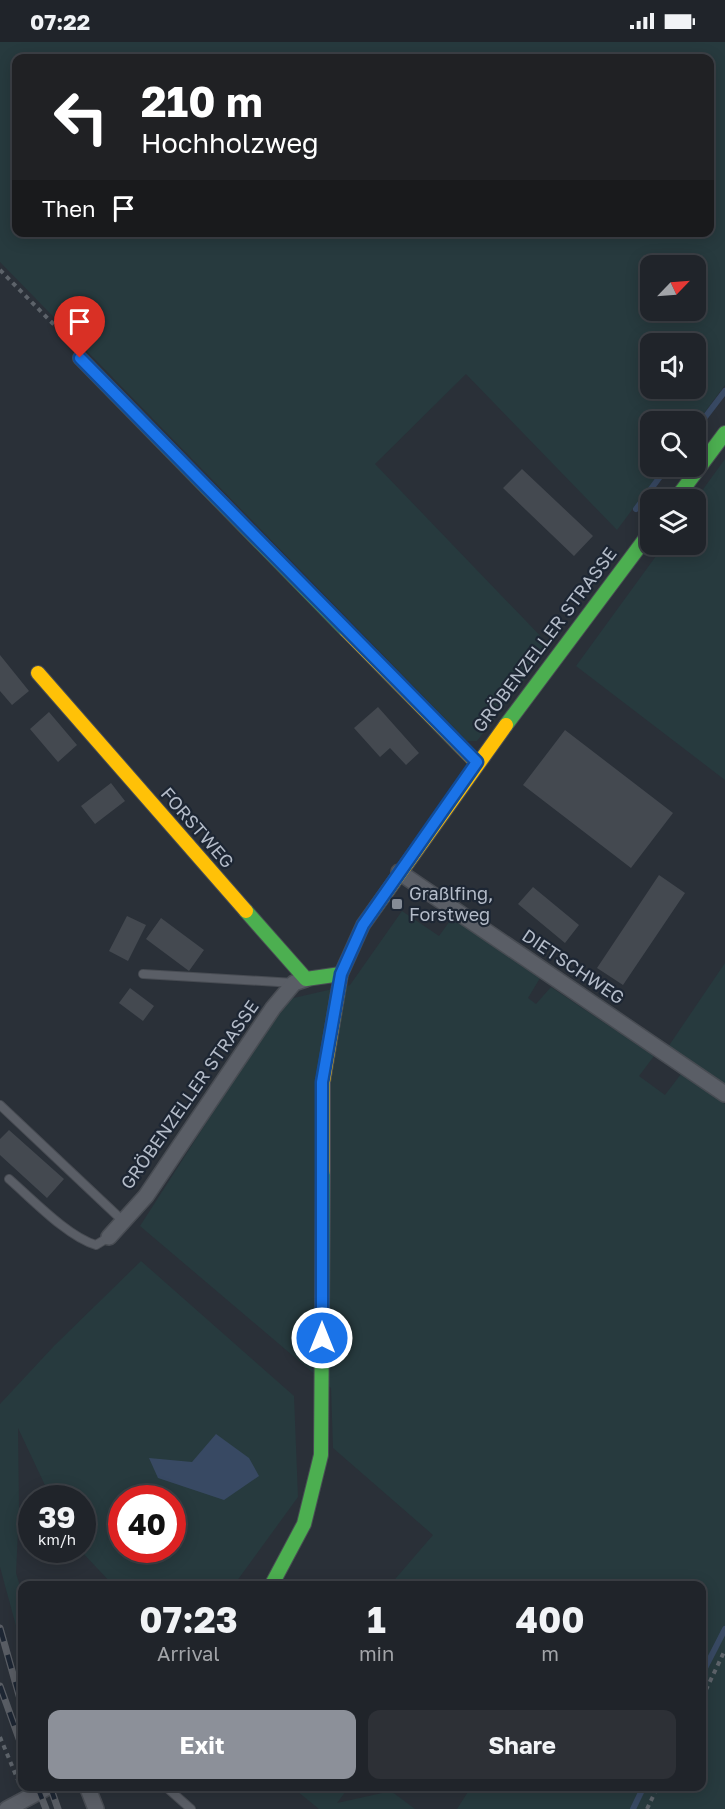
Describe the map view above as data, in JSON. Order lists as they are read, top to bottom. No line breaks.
{"streets":{"street":["GRÖBENZELLER STRASSE","FORSTWEG","DIETSCHWEG"]},"crossings":[["GRÖBENZELLER STRASSE","FORSTWEG"],["GRÖBENZELLER STRASSE","DIETSCHWEG"]],"places":{"transit":["Graßlfing, Forstweg"]},"north":"top right","page":{"status":"07:22","turn":["210 m","Hochholzweg"],"then":"Then","speed":"39 km/h","limit":"40","eta":["07:23","Arrival","1","min","400","m"],"buttons":["Exit","Share"]}}
